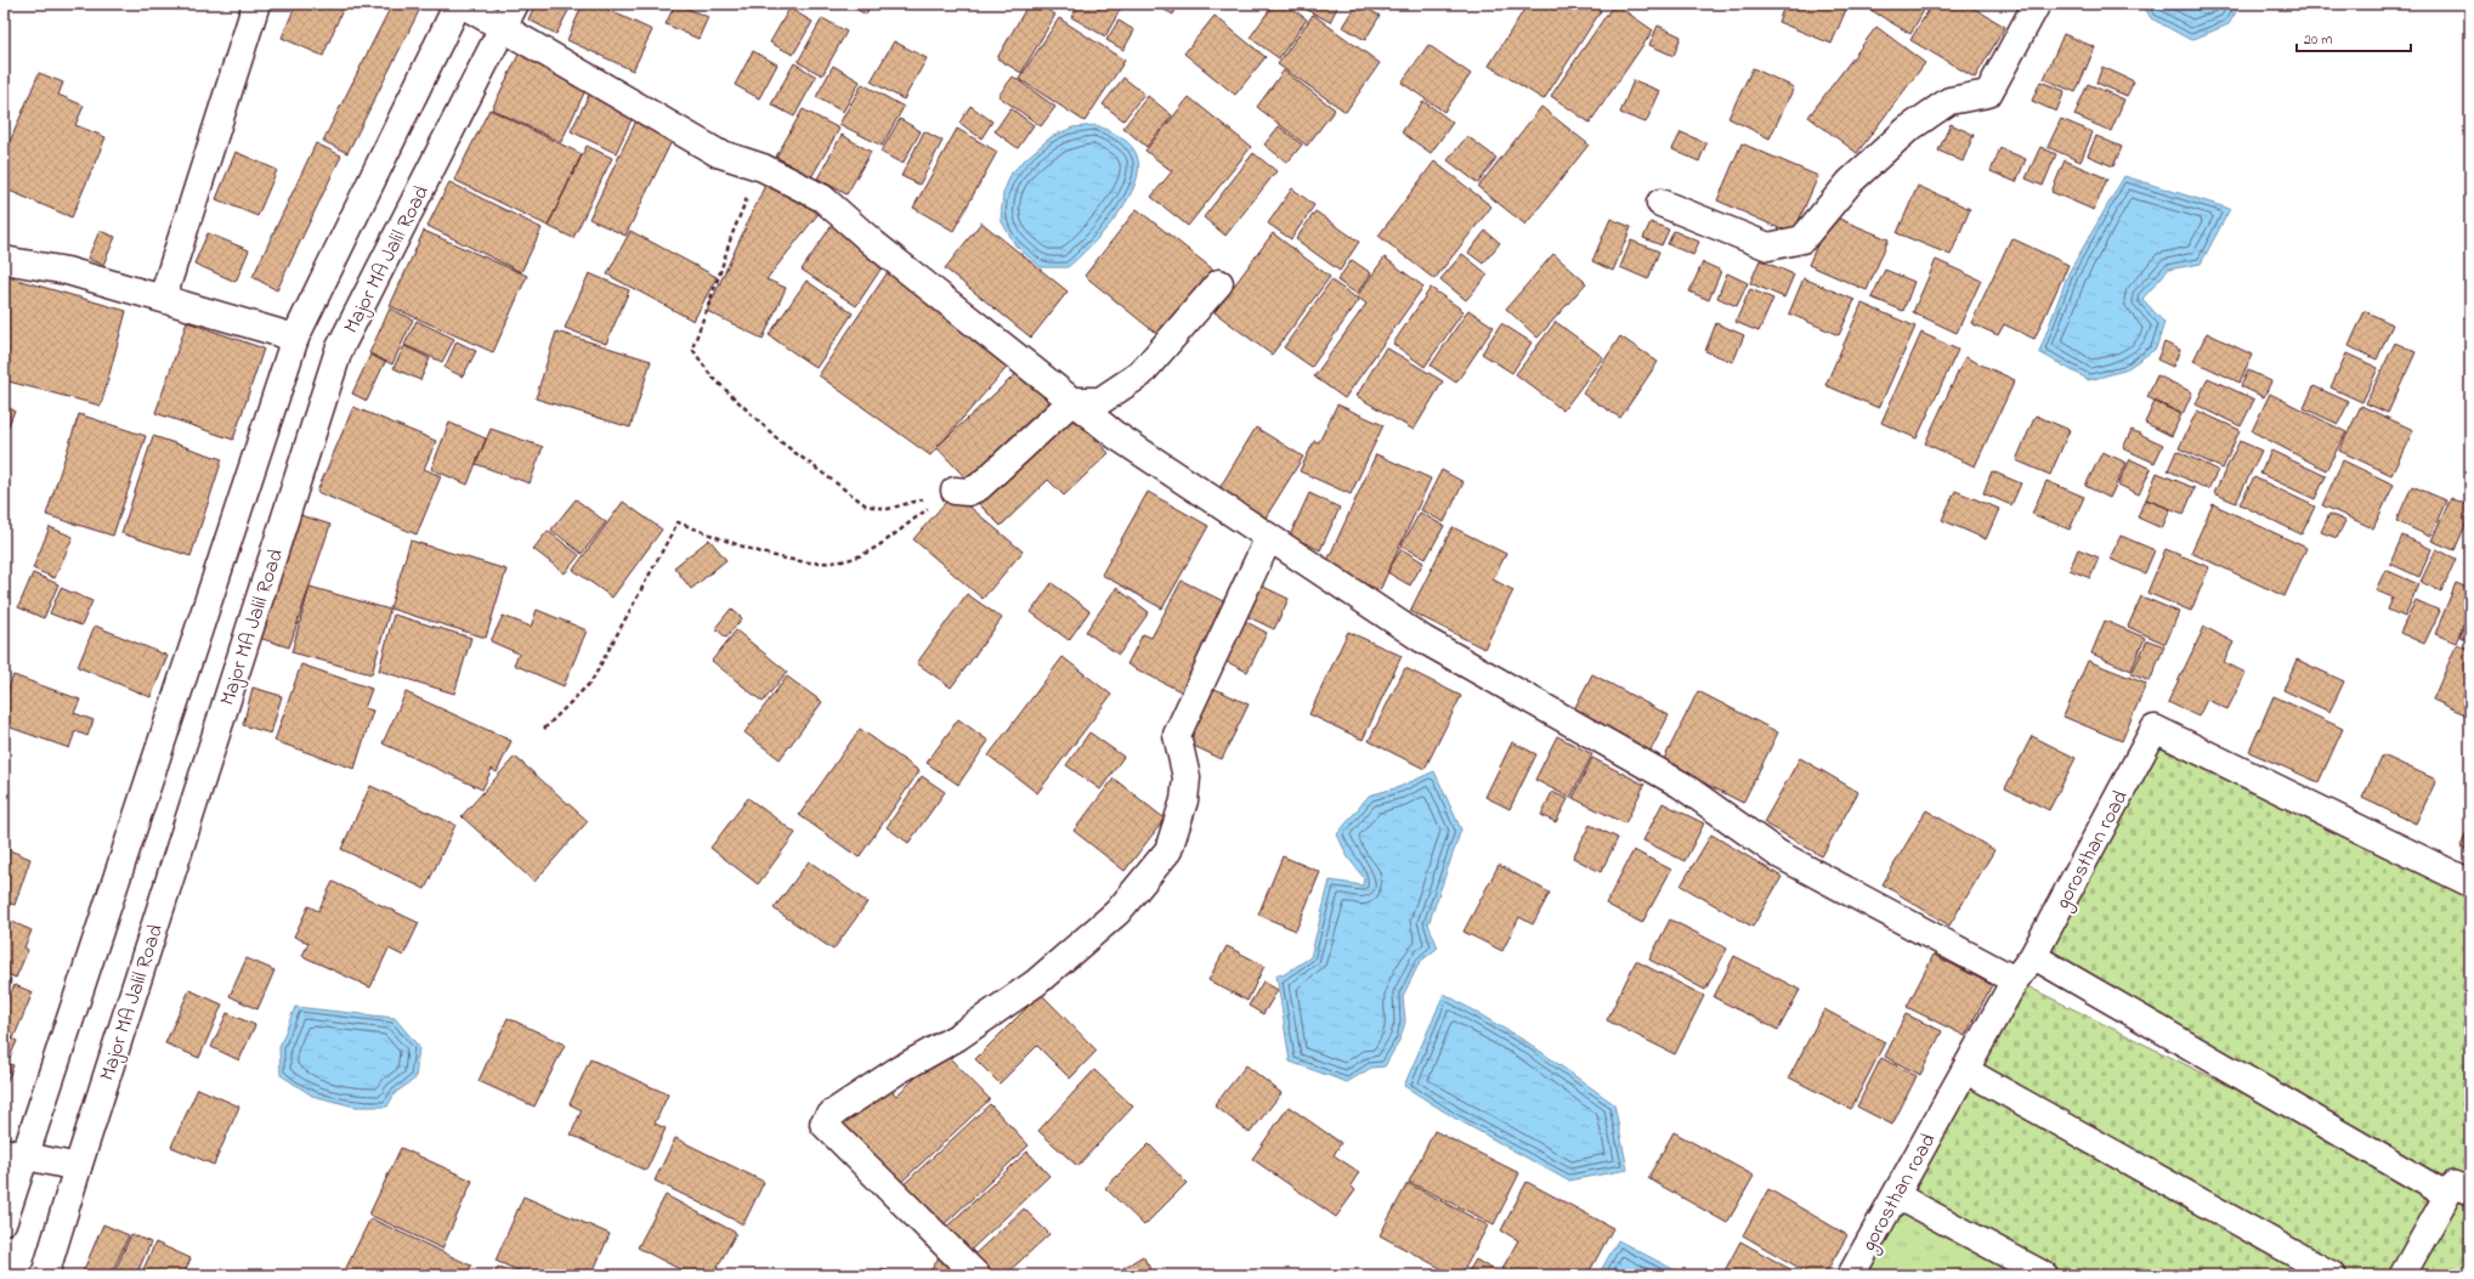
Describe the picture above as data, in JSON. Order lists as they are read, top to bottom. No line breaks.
{"streets":{"street":["Major MA Jalil Road","gorosthan road"]},"scale_bar":"20 m"}
